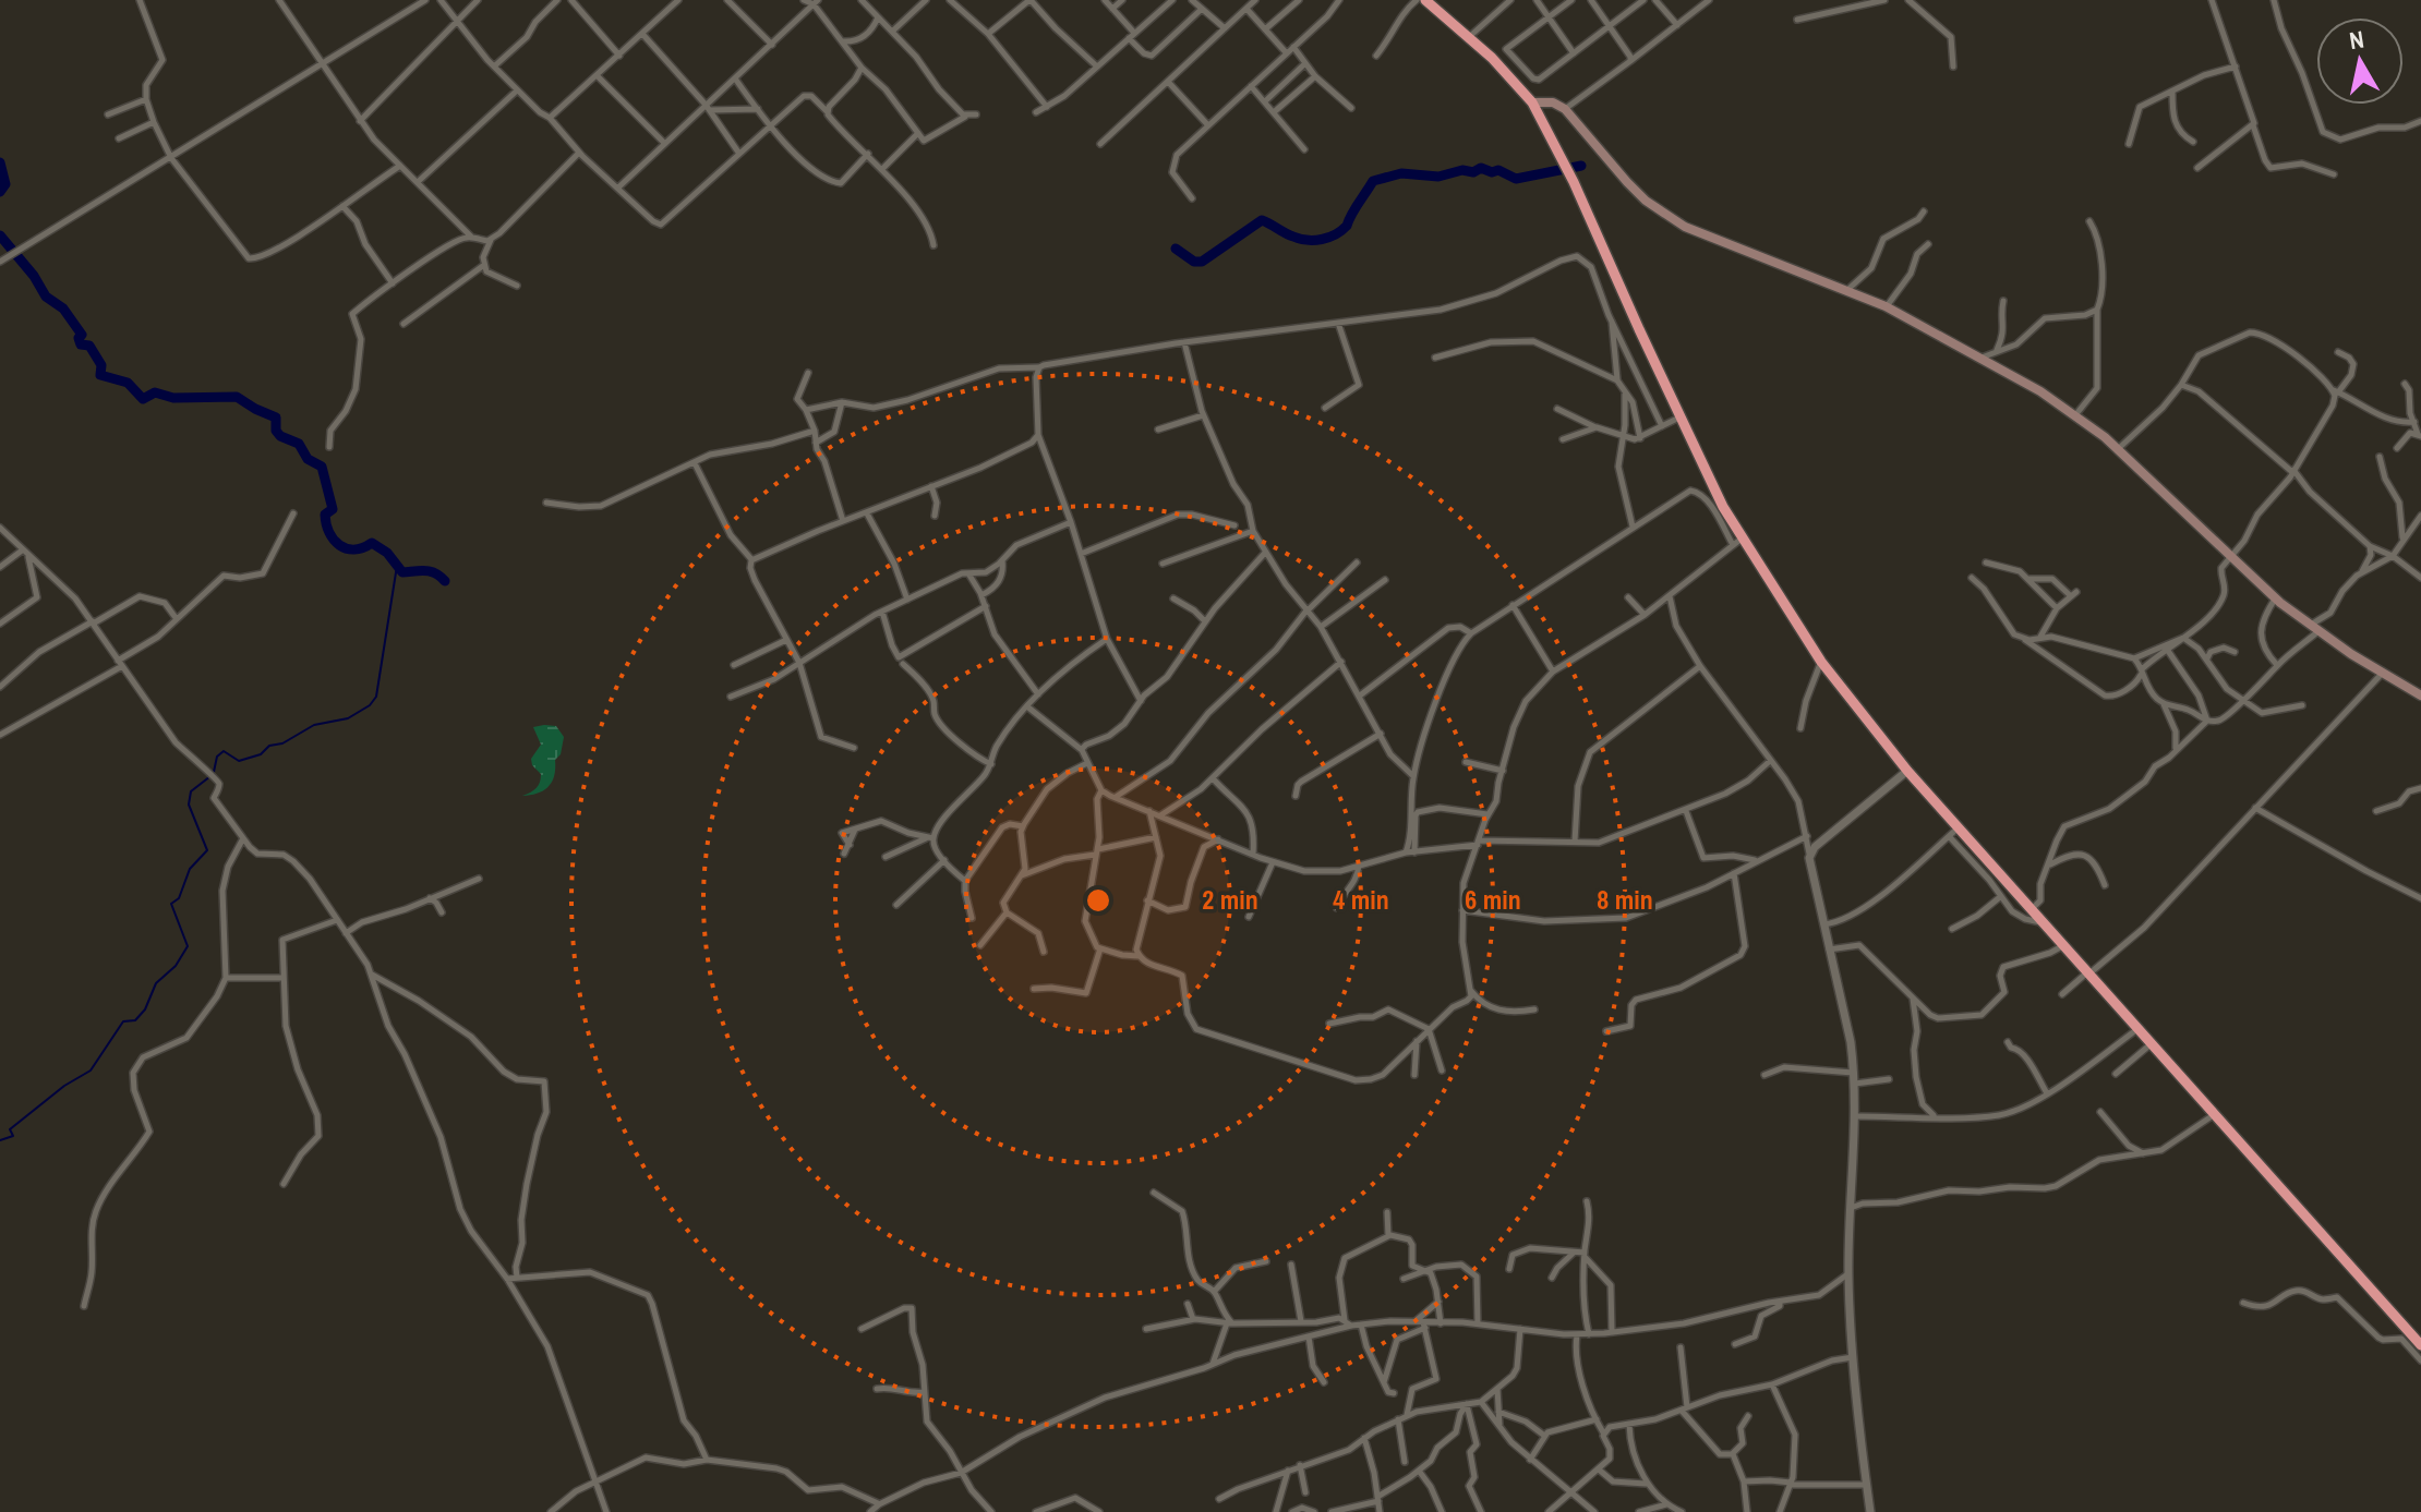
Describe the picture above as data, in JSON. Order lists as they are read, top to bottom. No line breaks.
{"north":"top","rings":["2 min","4 min","6 min","8 min"]}
